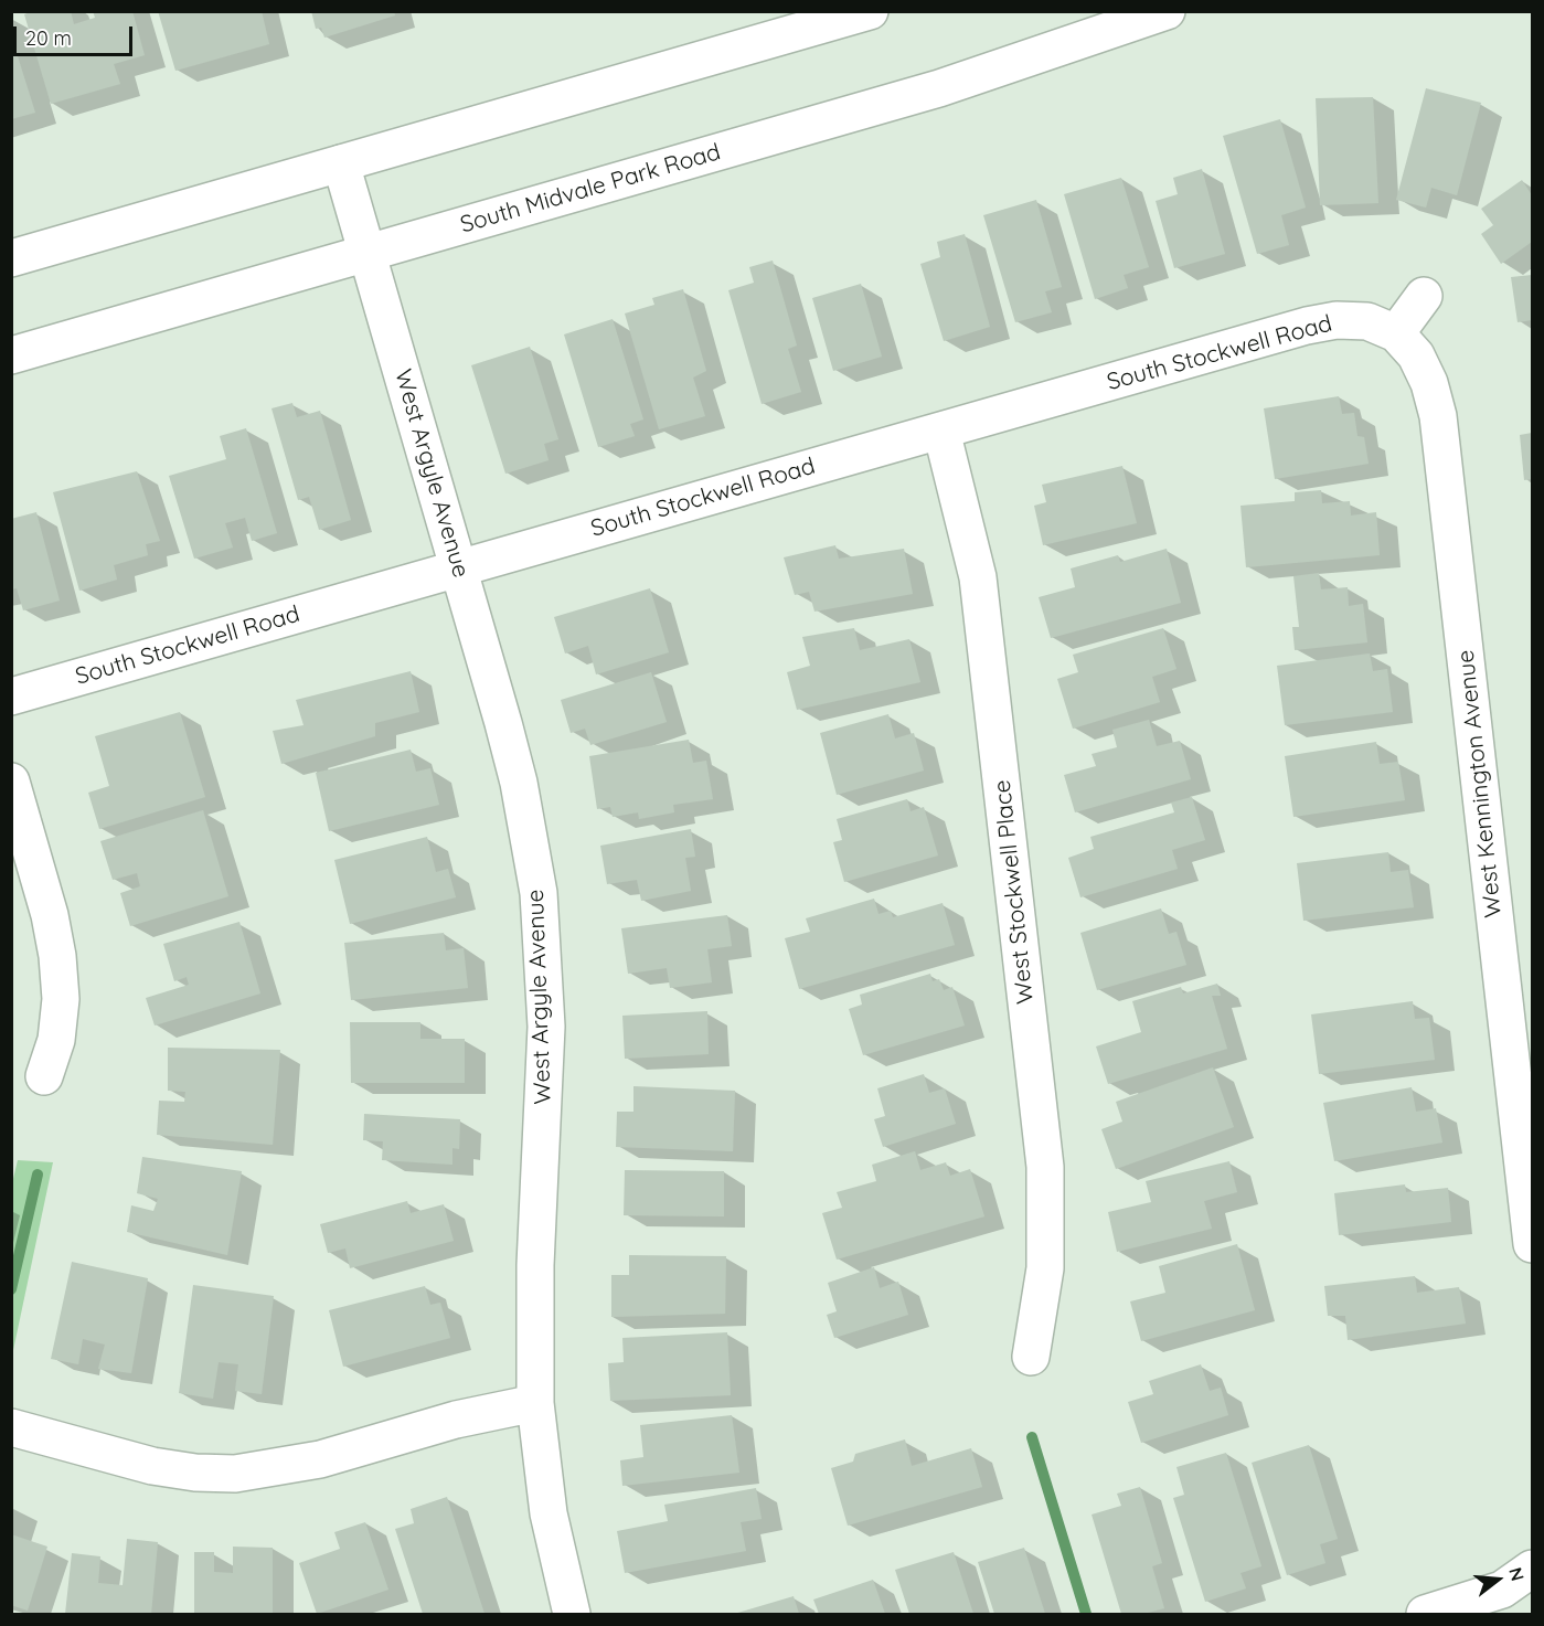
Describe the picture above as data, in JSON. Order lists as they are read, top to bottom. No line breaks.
{"streets":{"street":["South Midvale Park Road","South Stockwell Road","West Argyle Avenue","West Kennington Avenue","West Stockwell Place"]},"crossings":[["South Midvale Park Road","West Argyle Avenue"],["South Stockwell Road","West Argyle Avenue"],["South Stockwell Road","West Kennington Avenue"],["South Stockwell Road","West Stockwell Place"]],"scale_bar":"20 m","north":"right"}
